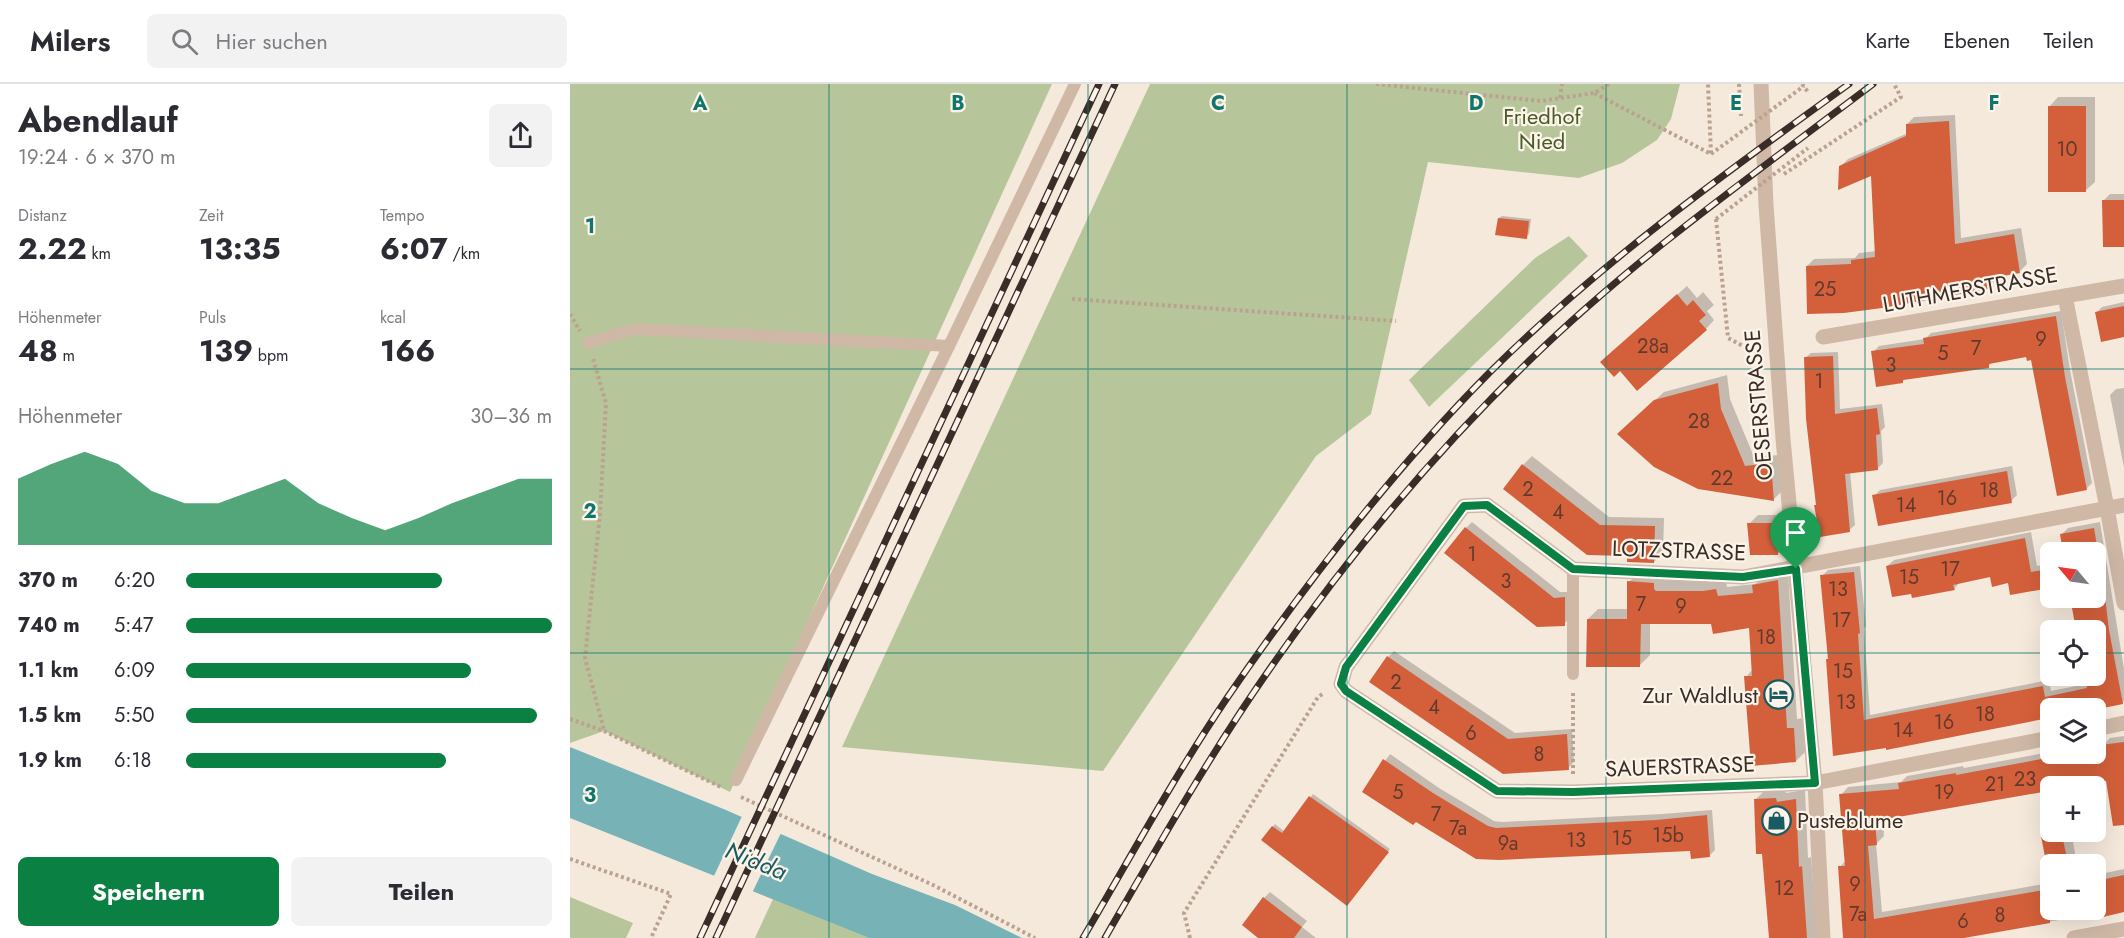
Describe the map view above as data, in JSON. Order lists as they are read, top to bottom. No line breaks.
{"streets":{"street":["LUTHMERSTRASSE","OESERSTRASSE","LOTZSTRASSE","SAUERSTRASSE"]},"crossings":[["OESERSTRASSE","LOTZSTRASSE"],["OESERSTRASSE","SAUERSTRASSE"]],"water":["Nidda"],"parks":["Friedhof Nied"],"places":{"hotel":["Zur Waldlust"],"shop":["Pusteblume"]},"house_numbers":["10","25","9","28a","7","5","3","1","28","22","2","18","16","14","4","1","17","15","3","13","7","9","17","18","15","2","13","4","18","16","14","6","8","23","21","5","19","7","7a","15b","15","13","9a","9","12","7a","8","6"],"north":"top left","page":{"header":"Milers","search":"Hier suchen","nav":["Karte","Ebenen","Teilen"],"heading":["Abendlauf","19:24 · 6 × 370 m"],"stats":[["Distanz","2.22 km"],["Zeit","13:35"],["Tempo","6:07 /km"],["Höhenmeter","48 m"],["Puls","139 bpm"],["kcal","166"]],"chart":["Höhenmeter","30–36 m"],"map_buttons":["+","−"],"list":[{"name":"370 m","note":"6:20"},{"name":"740 m","note":"5:47"},{"name":"1.1 km","note":"6:09"},{"name":"1.5 km","note":"5:50"},{"name":"1.9 km","note":"6:18"}],"buttons":["Speichern","Teilen"]},"grid":{"columns":["A","B","C","D","E","F"],"rows":["1","2","3"]}}
